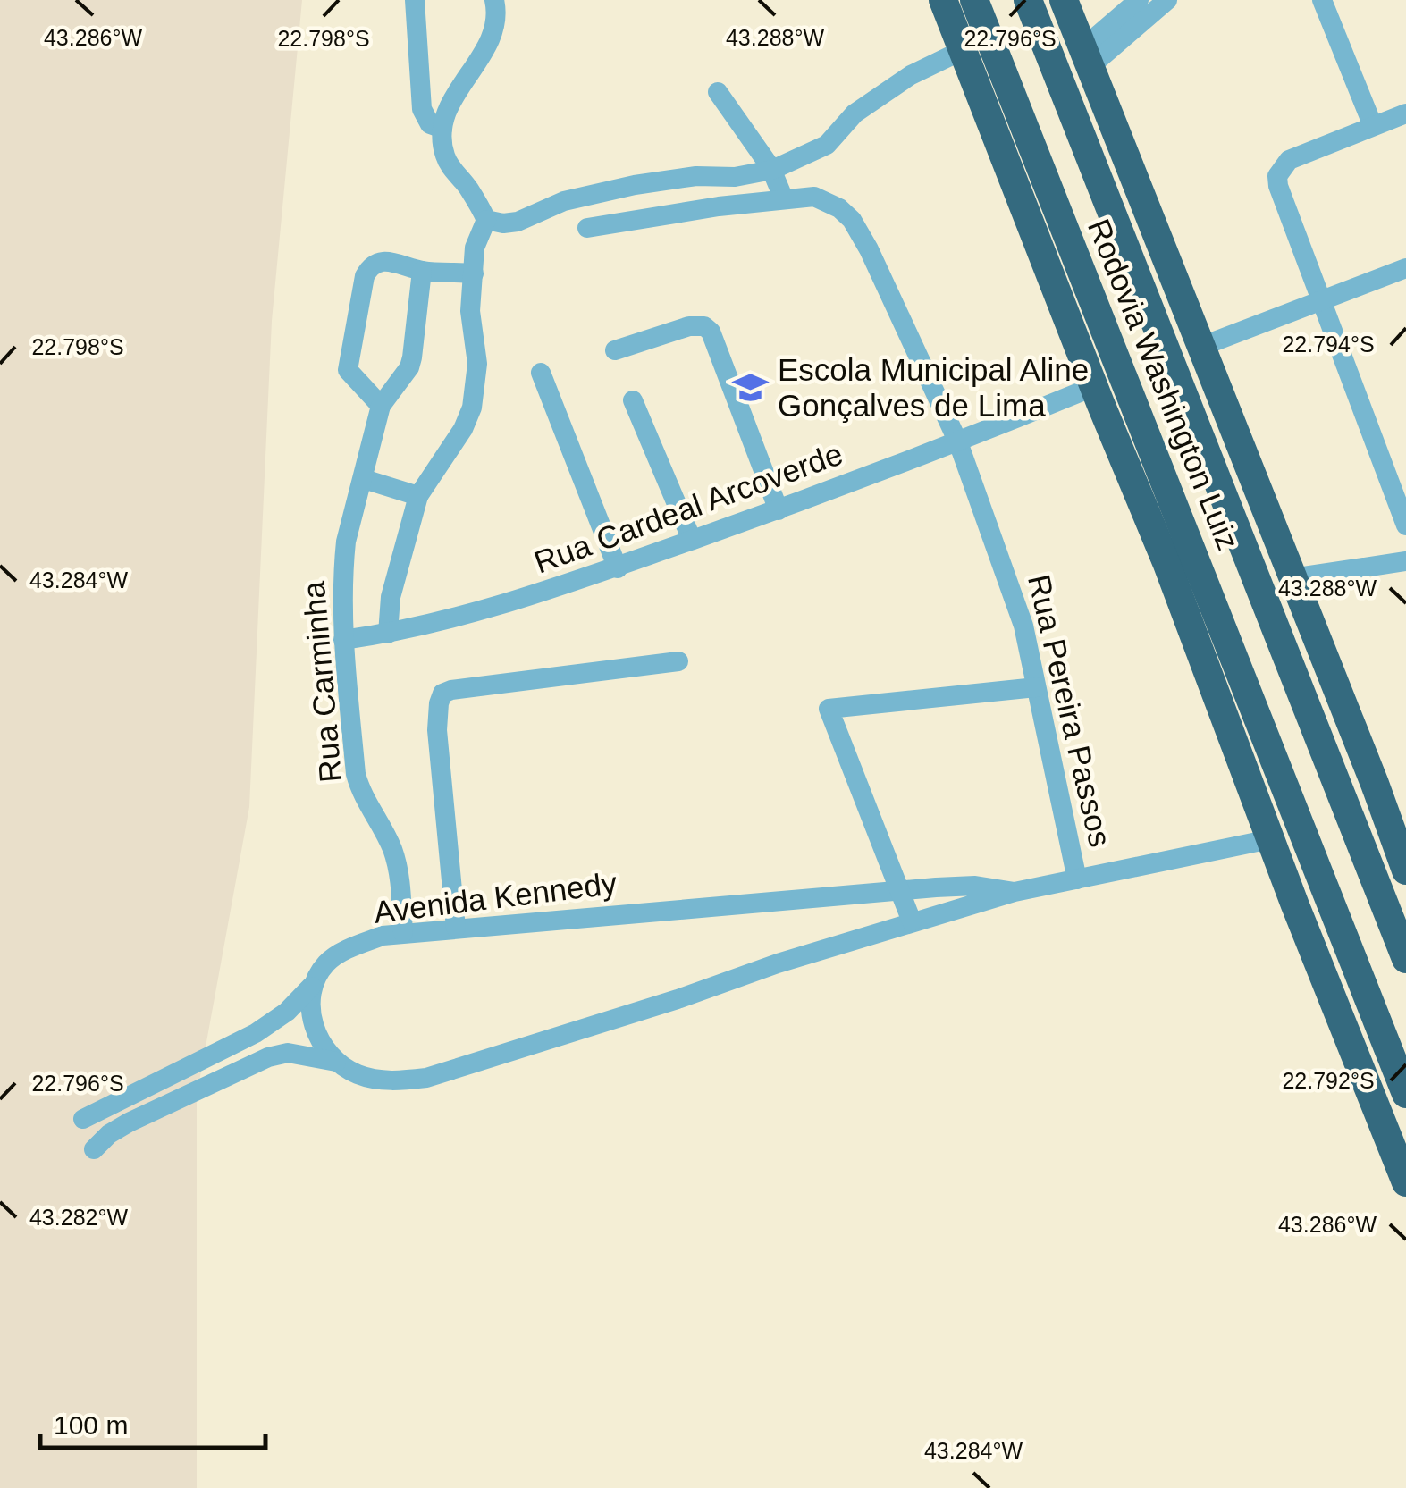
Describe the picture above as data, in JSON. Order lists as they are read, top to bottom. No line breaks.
{"streets":{"highway":["Rodovia Washington Luiz"],"street":["Rua Cardeal Arcoverde","Rua Carminha","Rua Pereira Passos","Avenida Kennedy"]},"crossings":[["Rua Cardeal Arcoverde","Rua Carminha"],["Rua Cardeal Arcoverde","Rua Pereira Passos"],["Rua Carminha","Avenida Kennedy"],["Rua Pereira Passos","Avenida Kennedy"]],"places":{"school or university":["Escola Municipal Aline Gonçalves de Lima"]},"scale_bar":"100 m","coordinates":["43.286°W","43.288°W","22.798°S","22.796°S","22.794°S","43.284°W","22.792°S","43.282°W"]}
